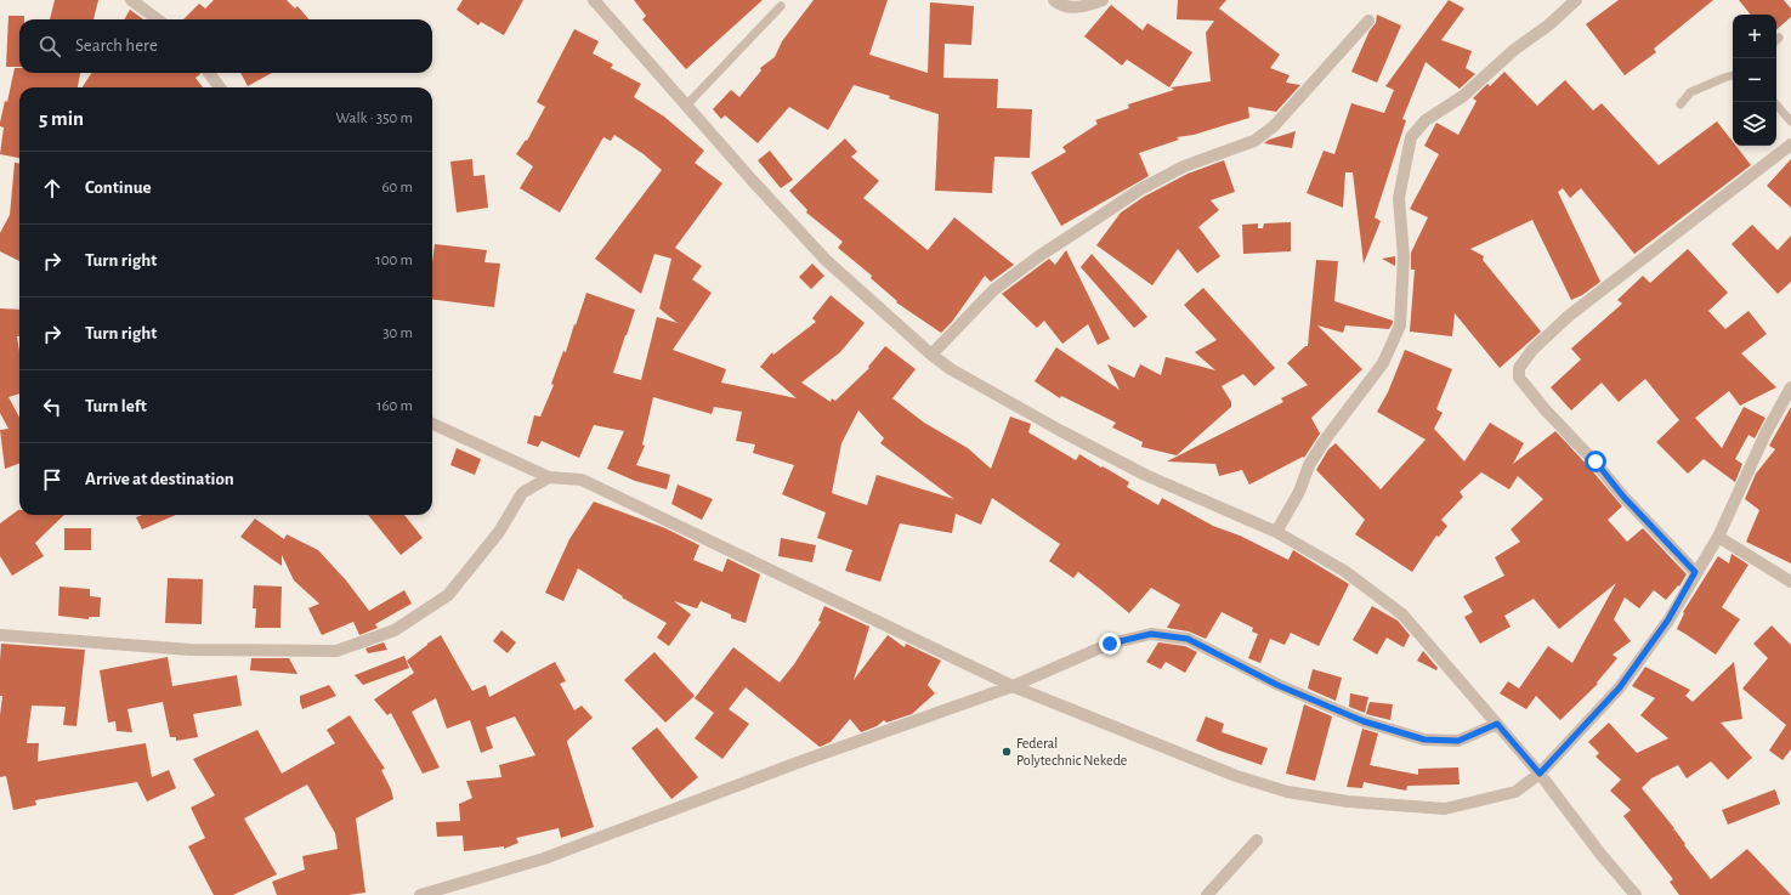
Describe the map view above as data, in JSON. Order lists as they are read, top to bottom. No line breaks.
{"places":["Federal Polytechnic Nekede"],"page":{"map_buttons":["+","−"],"search":"Search here","heading":["5 min","Walk · 350 m"],"list":[["Continue","60 m"],["Turn right","100 m"],["Turn right","30 m"],["Turn left","160 m"],"Arrive at destination"]}}
